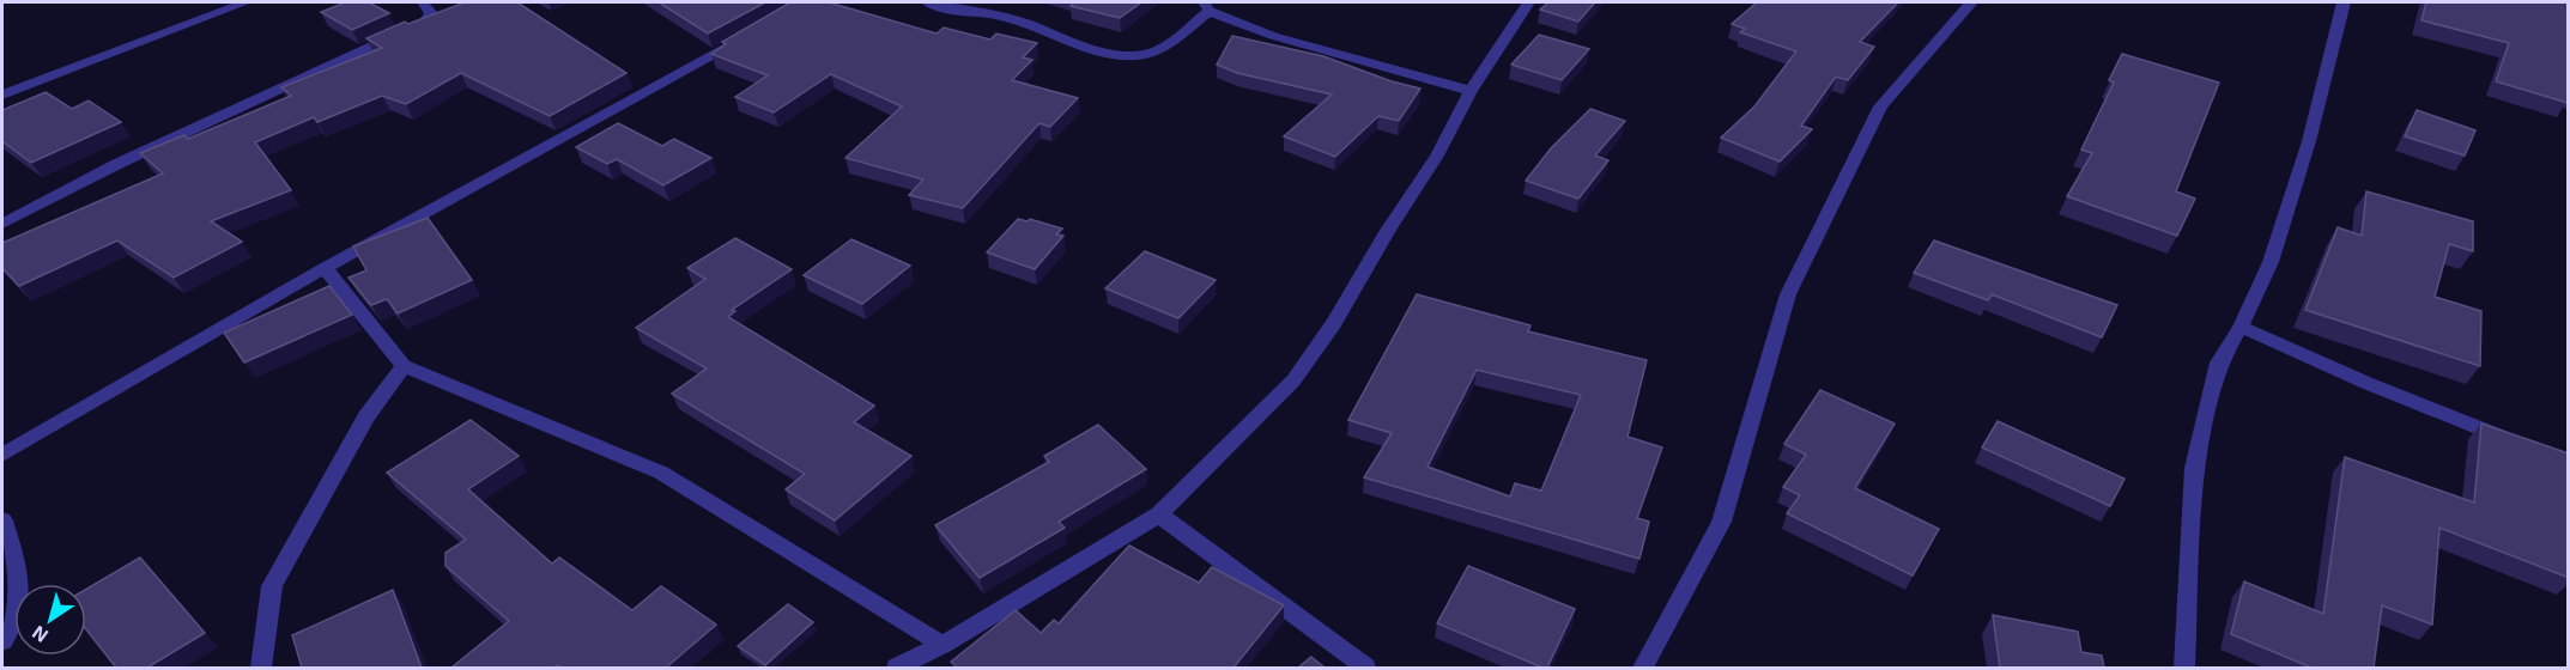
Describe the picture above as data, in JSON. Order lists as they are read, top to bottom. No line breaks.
{"north":"bottom left"}
